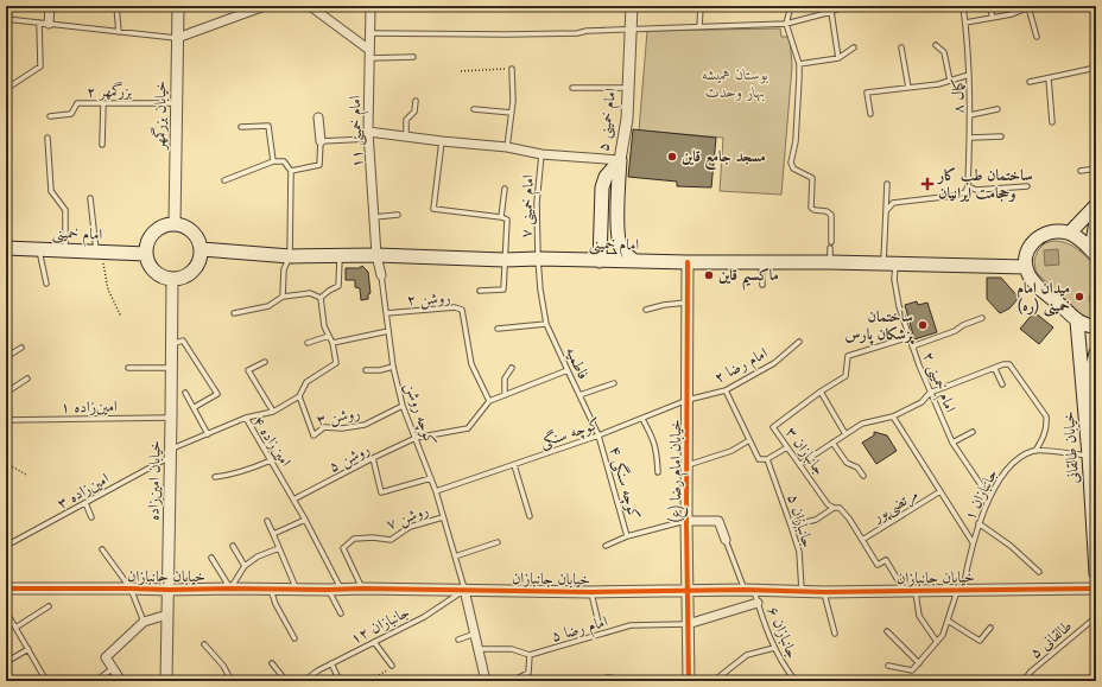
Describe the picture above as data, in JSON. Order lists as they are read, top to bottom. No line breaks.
{"streets":{"main road":["امام خمینی ۵","امام خمینی","خیابان طالقانی"],"street":["خیابان بزرگمهر","امام خمینی ۱۱","خیابان امام رضا (ع)","خیابان امین‌زاده","خیابان جانبازان"],"lane":["بزرگمهر ۲","کمال ۸","امام خمینی ۷","روشن ۲","فاطمیه","امام رضا ۲","امام خمینی ۲","امین‌زاده ۱","کوچه روشن","روشن ۳","کوچه سنگی","امین‌زاده ۴","جانبازان ۳","روشن ۵","کوچه سنگی ۴","امین‌زاده ۳","جانبازان ۱","مرتضی‌پور","روشن ۷","جانبازان ۵","جانبازان ۱۲","امام رضا ۵","جانبازان ۶","طالقانی ۵"]},"crossings":[["بزرگمهر ۲","خیابان بزرگمهر"],["خیابان بزرگمهر","امام خمینی"],["خیابان بزرگمهر","خیابان امین‌زاده"],["امام خمینی ۵","امام خمینی"],["امام خمینی ۱۱","امام خمینی"],["امام خمینی ۱۱","کوچه روشن"],["امام خمینی ۷","امام خمینی"],["امام خمینی ۷","فاطمیه"],["امام خمینی","امام خمینی ۲"],["امام خمینی","خیابان امام رضا (ع)"],["امام خمینی","خیابان امین‌زاده"],["روشن ۲","کوچه روشن"],["روشن ۲","روشن ۵"],["فاطمیه","کوچه سنگی"],["فاطمیه","کوچه سنگی ۴"],["امام رضا ۲","کوچه سنگی"],["امام رضا ۲","خیابان امام رضا (ع)"],["امام خمینی ۲","جانبازان ۳"],["امام خمینی ۲","جانبازان ۱"],["امین‌زاده ۱","خیابان امین‌زاده"],["کوچه روشن","روشن ۳"],["کوچه روشن","کوچه سنگی"],["کوچه روشن","روشن ۵"],["کوچه روشن","روشن ۷"],["کوچه روشن","خیابان جانبازان"],["کوچه روشن","جانبازان ۱۲"],["کوچه سنگی","کوچه سنگی ۴"],["امین‌زاده ۴","روشن ۵"],["امین‌زاده ۴","خیابان امین‌زاده"],["امین‌زاده ۴","امین‌زاده ۳"],["امین‌زاده ۴","خیابان جانبازان"],["جانبازان ۳","مرتضی‌پور"],["جانبازان ۳","خیابان جانبازان"],["خیابان امام رضا (ع)","خیابان جانبازان"],["خیابان امام رضا (ع)","امام رضا ۵"],["خیابان امین‌زاده","امین‌زاده ۳"],["خیابان امین‌زاده","خیابان جانبازان"],["جانبازان ۱","خیابان جانبازان"],["روشن ۷","خیابان جانبازان"],["جانبازان ۵","خیابان جانبازان"],["خیابان جانبازان","جانبازان ۱۲"],["خیابان جانبازان","جانبازان ۶"]],"parks":["بوستان همیشه بهار وحدت"],"places":{"other":["مسجد جامع قاین","ماکسیم قاین","میدان امام خمینی (ره)","ساختمان پزشکان پارس"],"health":["ساختمان طب کار و‌حجامت ایرانیان"]}}
